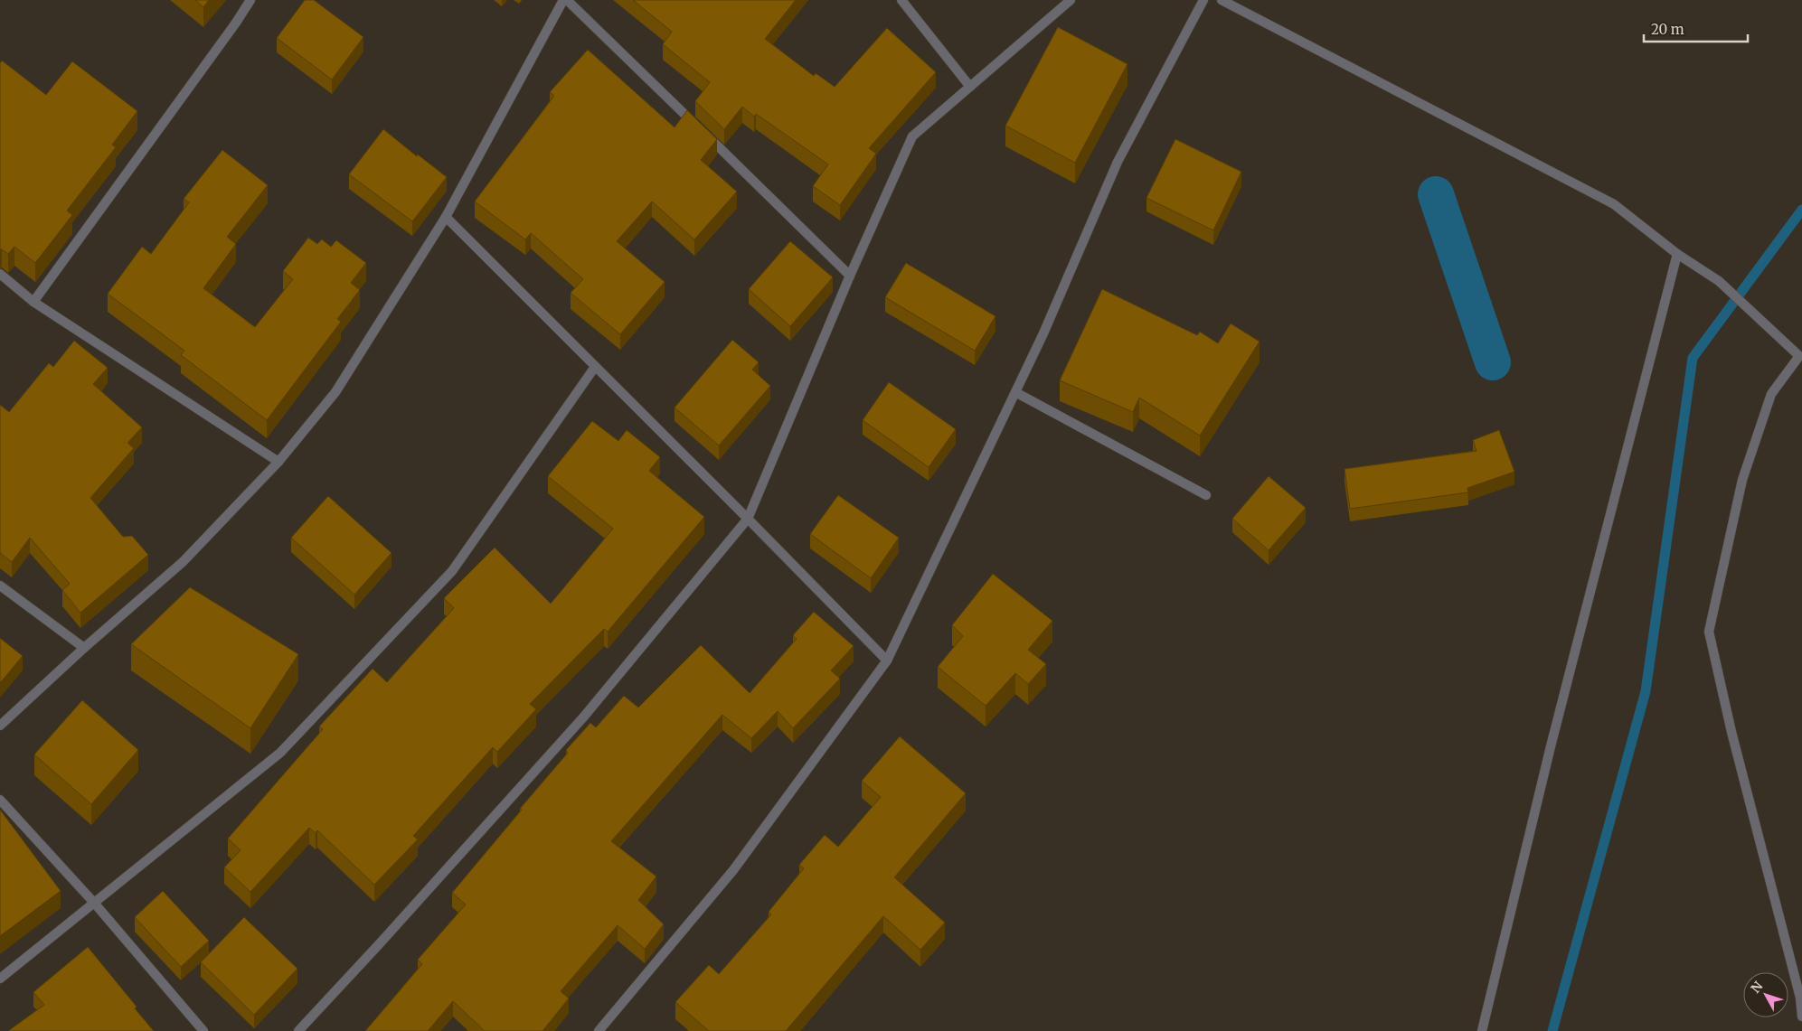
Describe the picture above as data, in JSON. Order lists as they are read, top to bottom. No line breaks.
{"scale_bar":"20 m","north":"top left"}
